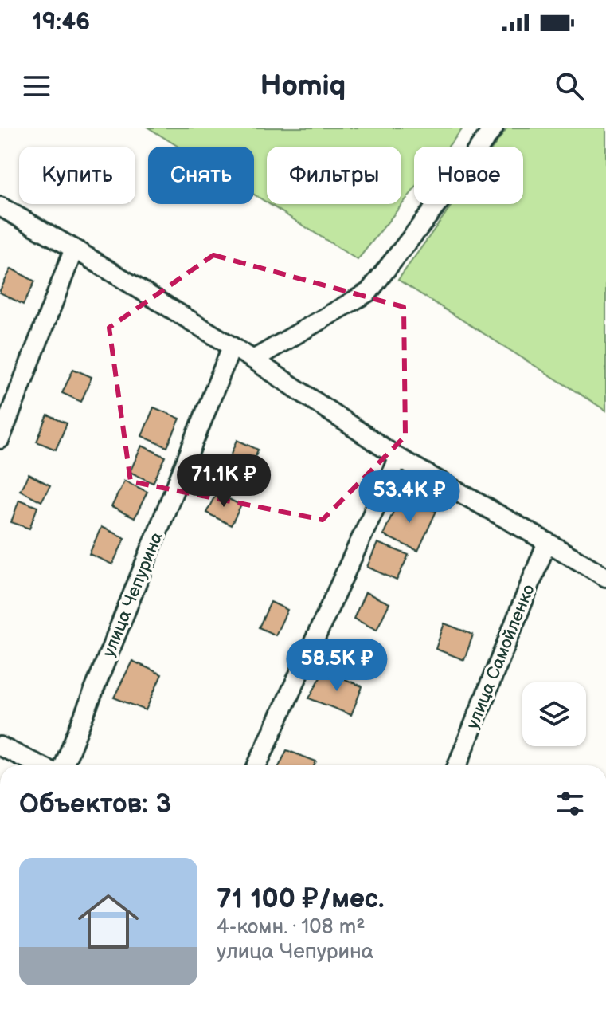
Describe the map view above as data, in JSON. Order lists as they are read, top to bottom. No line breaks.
{"streets":{"street":["улица Чепурина","улица Самойленко"]},"page":{"status":"19:46","header":"Homiq","chip":["Купить","Снять","Фильтры","Новое"],"price":["71.1K ₽","53.4K ₽","58.5K ₽"],"heading":"Объектов: 3","list":[{"name":"71 100 ₽/мес.","note":"4-комн. · 108 m² · улица Чепурина"}]}}
